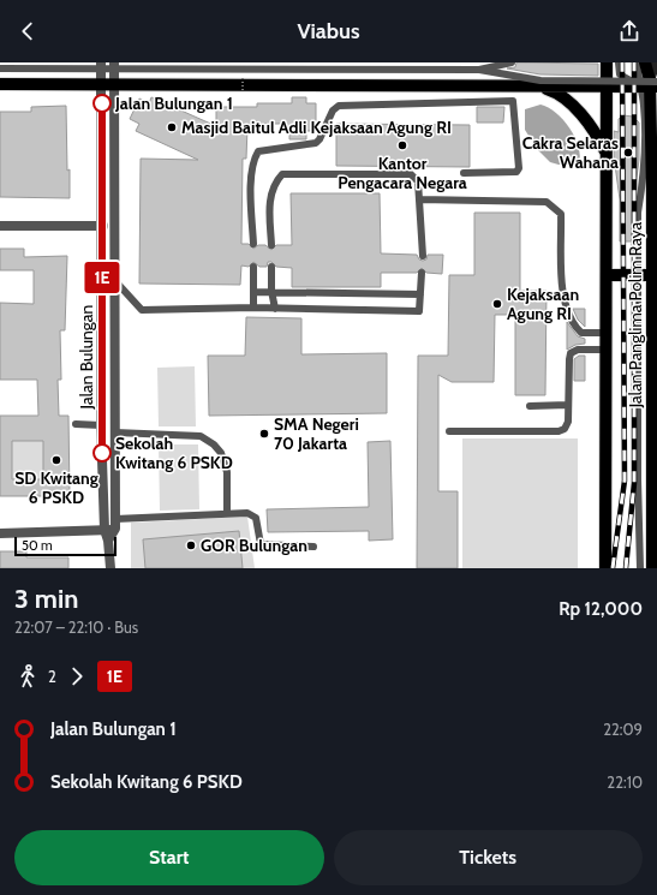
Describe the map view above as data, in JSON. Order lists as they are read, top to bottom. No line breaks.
{"streets":{"main road":["Jalan Panglima Polim Raya"],"street":["Jalan Bulungan"]},"places":["Jalan Bulungan 1","Masjid Baitul Adli Kejaksaan Agung RI","Kantor Pengacara Negara","Cakra Selaras Wahana","Kejaksaan Agung RI","SMA Negeri 70 Jakarta","Sekolah Kwitang 6 PSKD","SD Kwitang 6 PSKD","GOR Bulungan"],"lines":["bus line 1E"],"scale_bar":"50 m","page":{"header":"Viabus","on_map":"1E","scale":"50 m","heading":["3 min","22:07 – 22:10 · Bus","Rp 12,000"],"legs":["2","1E"],"list":[{"name":"Jalan Bulungan 1","value":"22:09"},{"name":"Sekolah Kwitang 6 PSKD","value":"22:10"}],"buttons":["Start","Tickets"]}}
